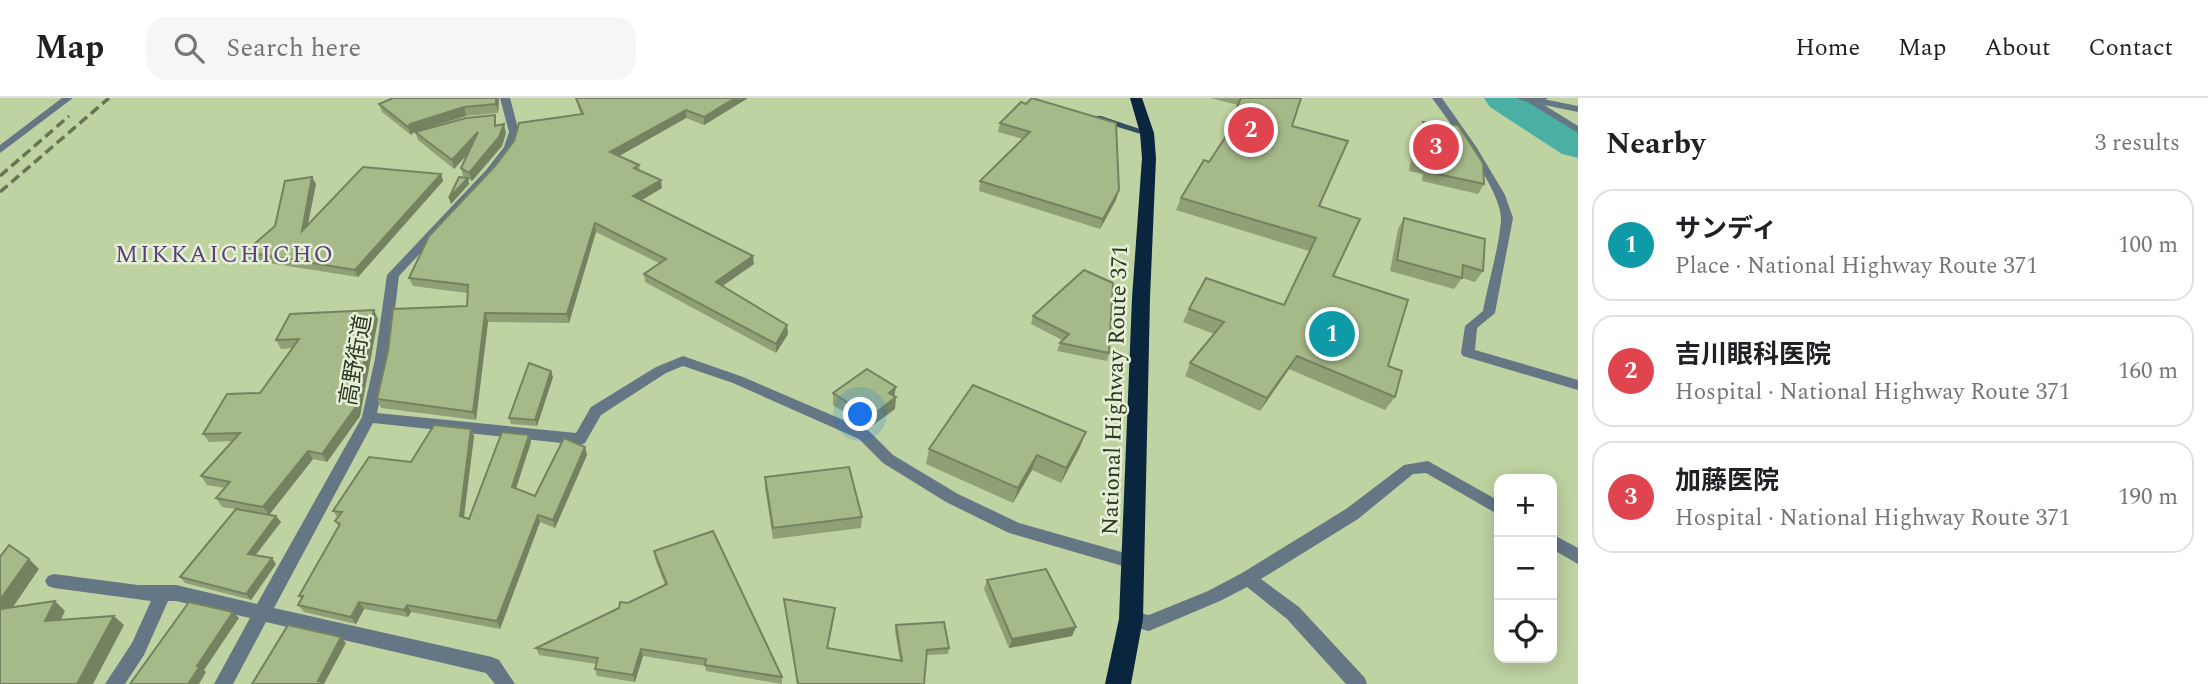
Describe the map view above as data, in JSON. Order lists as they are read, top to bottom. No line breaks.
{"streets":{"highway":["National Highway Route 371"],"street":["高野街道"]},"districts":["MIKKAICHICHO"],"page":{"header":"Map","search":"Search here","nav":["Home","Map","About","Contact"],"heading":["Nearby","3 results"],"pins":["2","3","1"],"list":[{"mark":"1","name":"サンディ","note":"Place · National Highway Route 371","value":"100 m"},{"mark":"2","name":"吉川眼科医院","note":"Hospital · National Highway Route 371","value":"160 m"},{"mark":"3","name":"加藤医院","note":"Hospital · National Highway Route 371","value":"190 m"}],"map_buttons":["+","−"]}}
